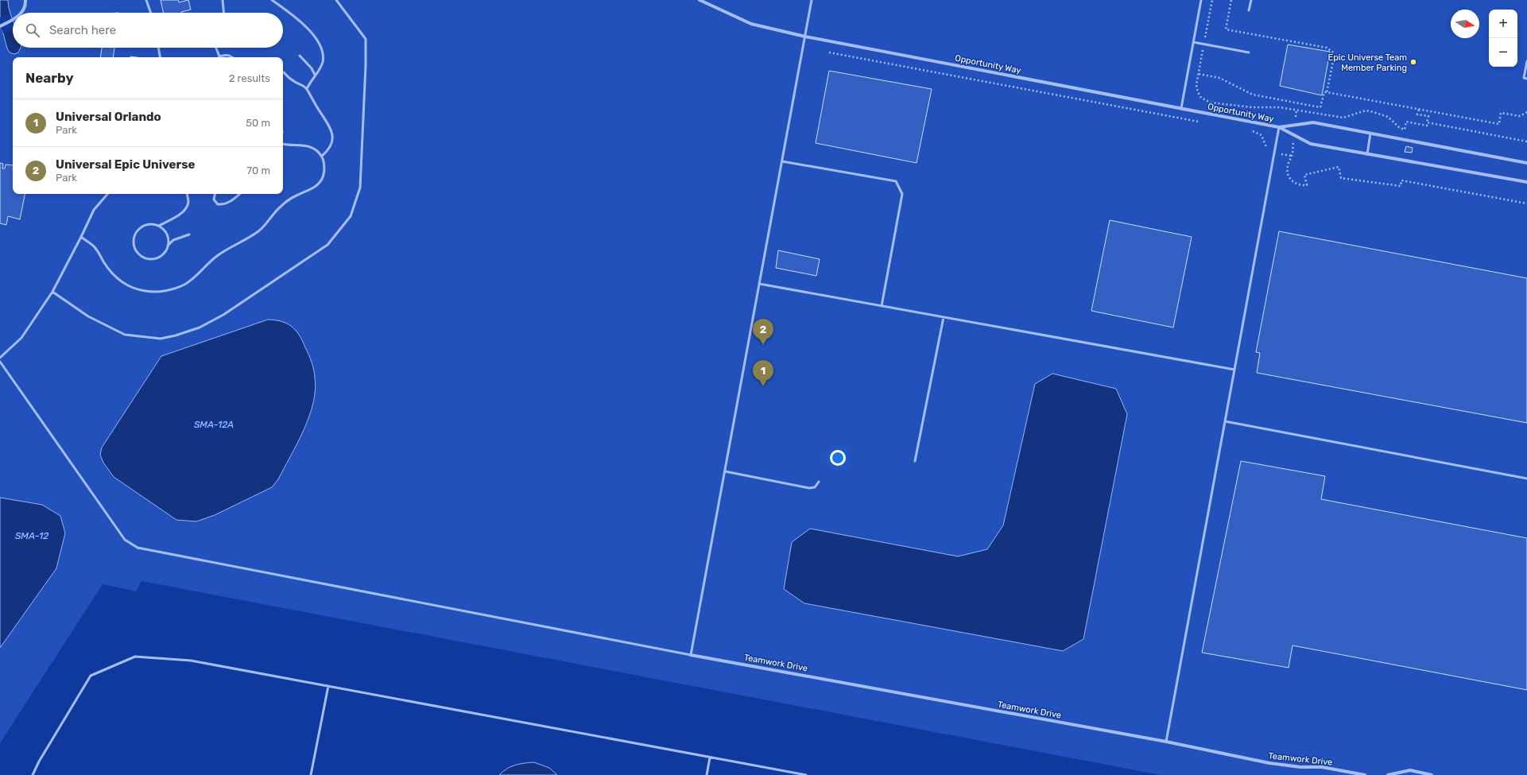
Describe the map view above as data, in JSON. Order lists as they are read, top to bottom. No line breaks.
{"streets":{"street":["Opportunity Way","Teamwork Drive"]},"water":["SMA-12A","SMA-12"],"places":["Epic Universe Team Member Parking"],"north":"right","page":{"map_buttons":["+","−"],"search":"Search here","heading":["Nearby","2 results"],"list":[{"mark":"1","name":"Universal Orlando","note":"Park","value":"50 m"},{"mark":"2","name":"Universal Epic Universe","note":"Park","value":"70 m"}],"pins":["2","1"]}}
